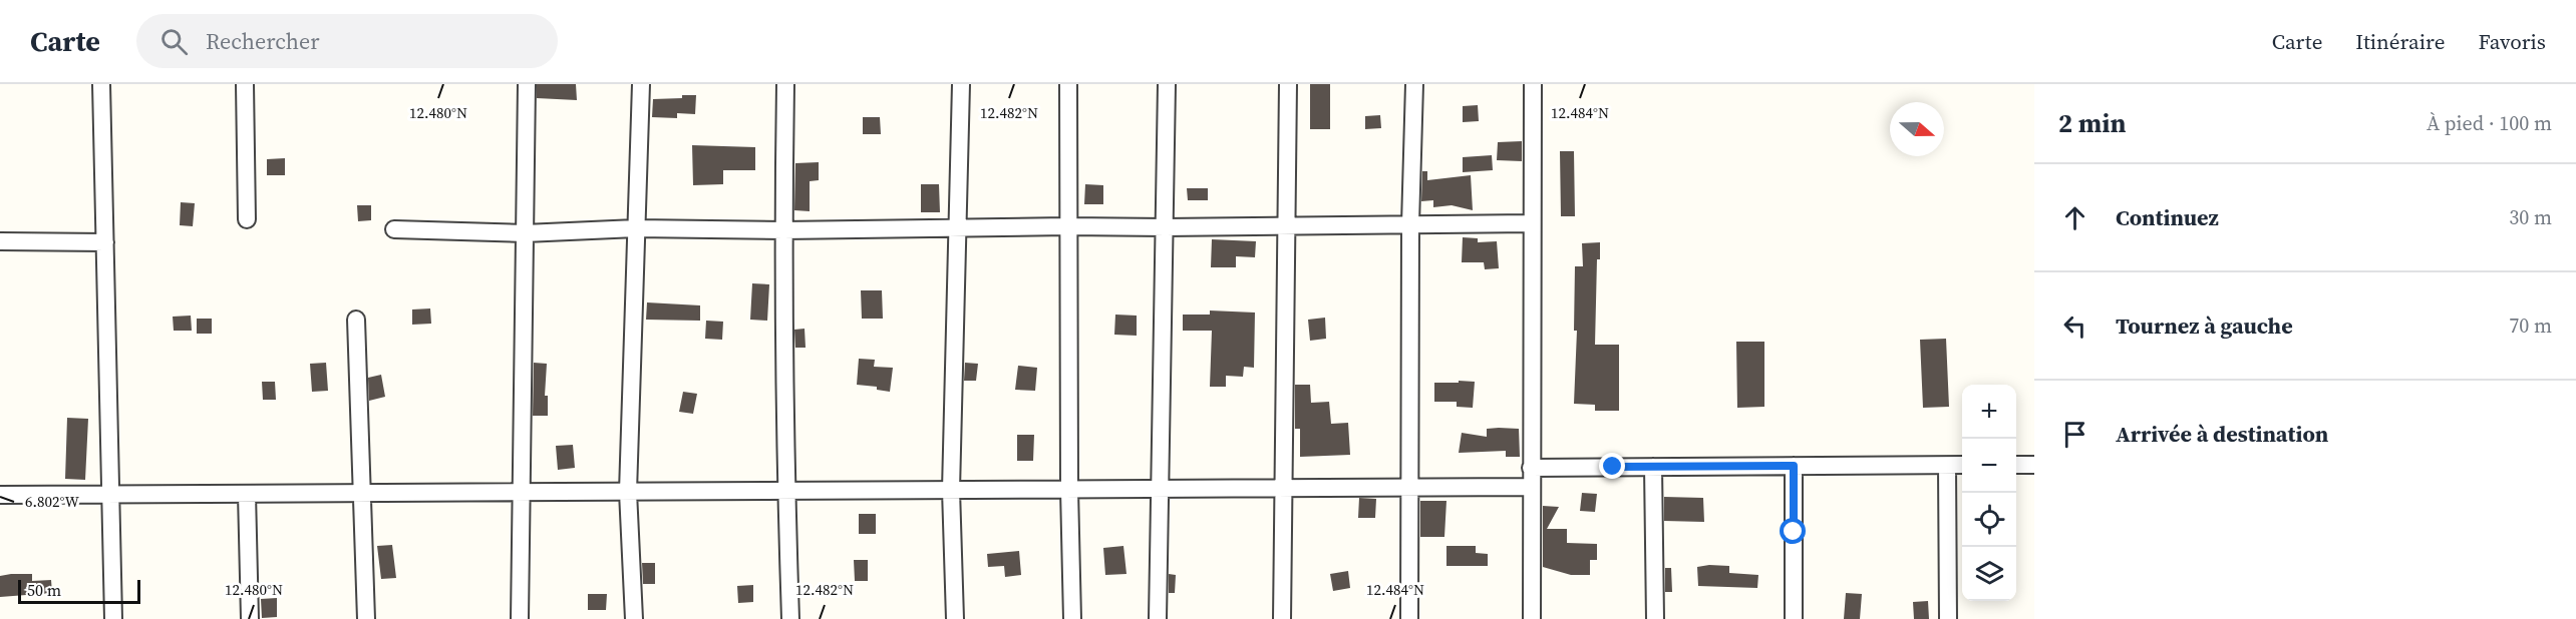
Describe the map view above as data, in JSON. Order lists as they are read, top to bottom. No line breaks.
{"scale_bar":"50 m","north":"right","page":{"header":"Carte","search":"Rechercher","nav":["Carte","Itinéraire","Favoris"],"heading":["2 min","À pied · 100 m"],"list":[["Continuez","30 m"],["Tournez à gauche","70 m"],"Arrivée à destination"],"map_buttons":["+","−"],"scale":"50 m"},"coordinates":["12.480°N","12.482°N","12.484°N","6.802°W"]}
